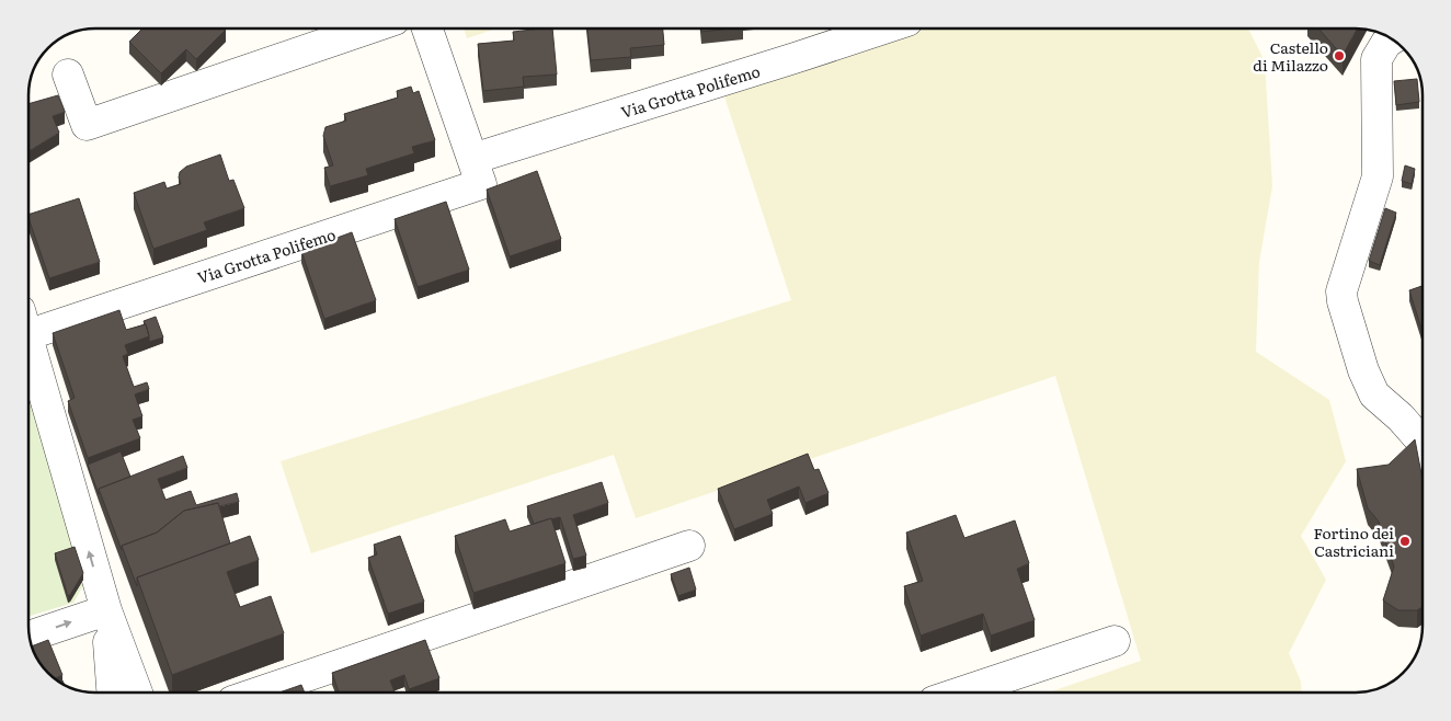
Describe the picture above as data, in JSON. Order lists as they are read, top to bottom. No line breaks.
{"streets":{"street":["Via Grotta Polifemo"]},"places":["Castello di Milazzo","Fortino dei Castriciani"]}
